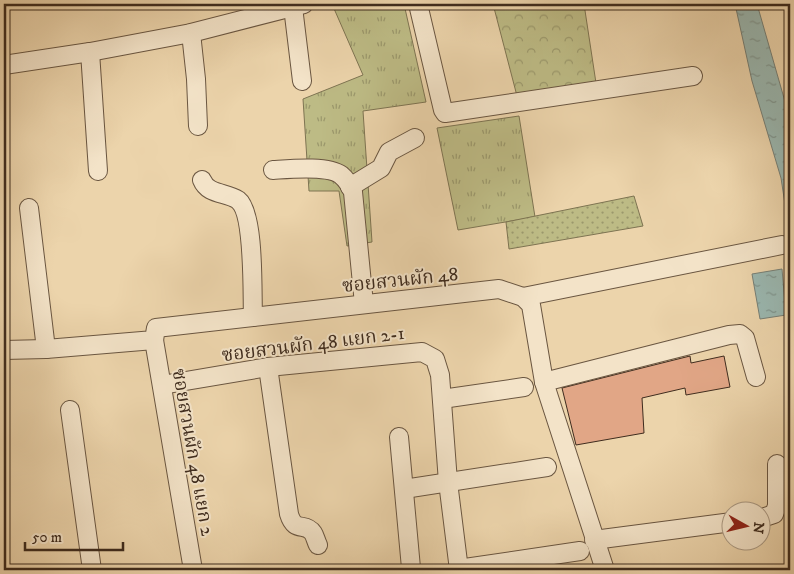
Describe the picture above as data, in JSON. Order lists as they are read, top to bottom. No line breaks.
{"streets":{"street":["ซอยสวนผัก 48","ซอยสวนผัก 48 แยก 2-1","ซอยสวนผัก 48 แยก 2"]},"crossings":[["ซอยสวนผัก 48","ซอยสวนผัก 48 แยก 2"],["ซอยสวนผัก 48 แยก 2-1","ซอยสวนผัก 48 แยก 2"]],"scale_bar":"50 m","north":"right"}
